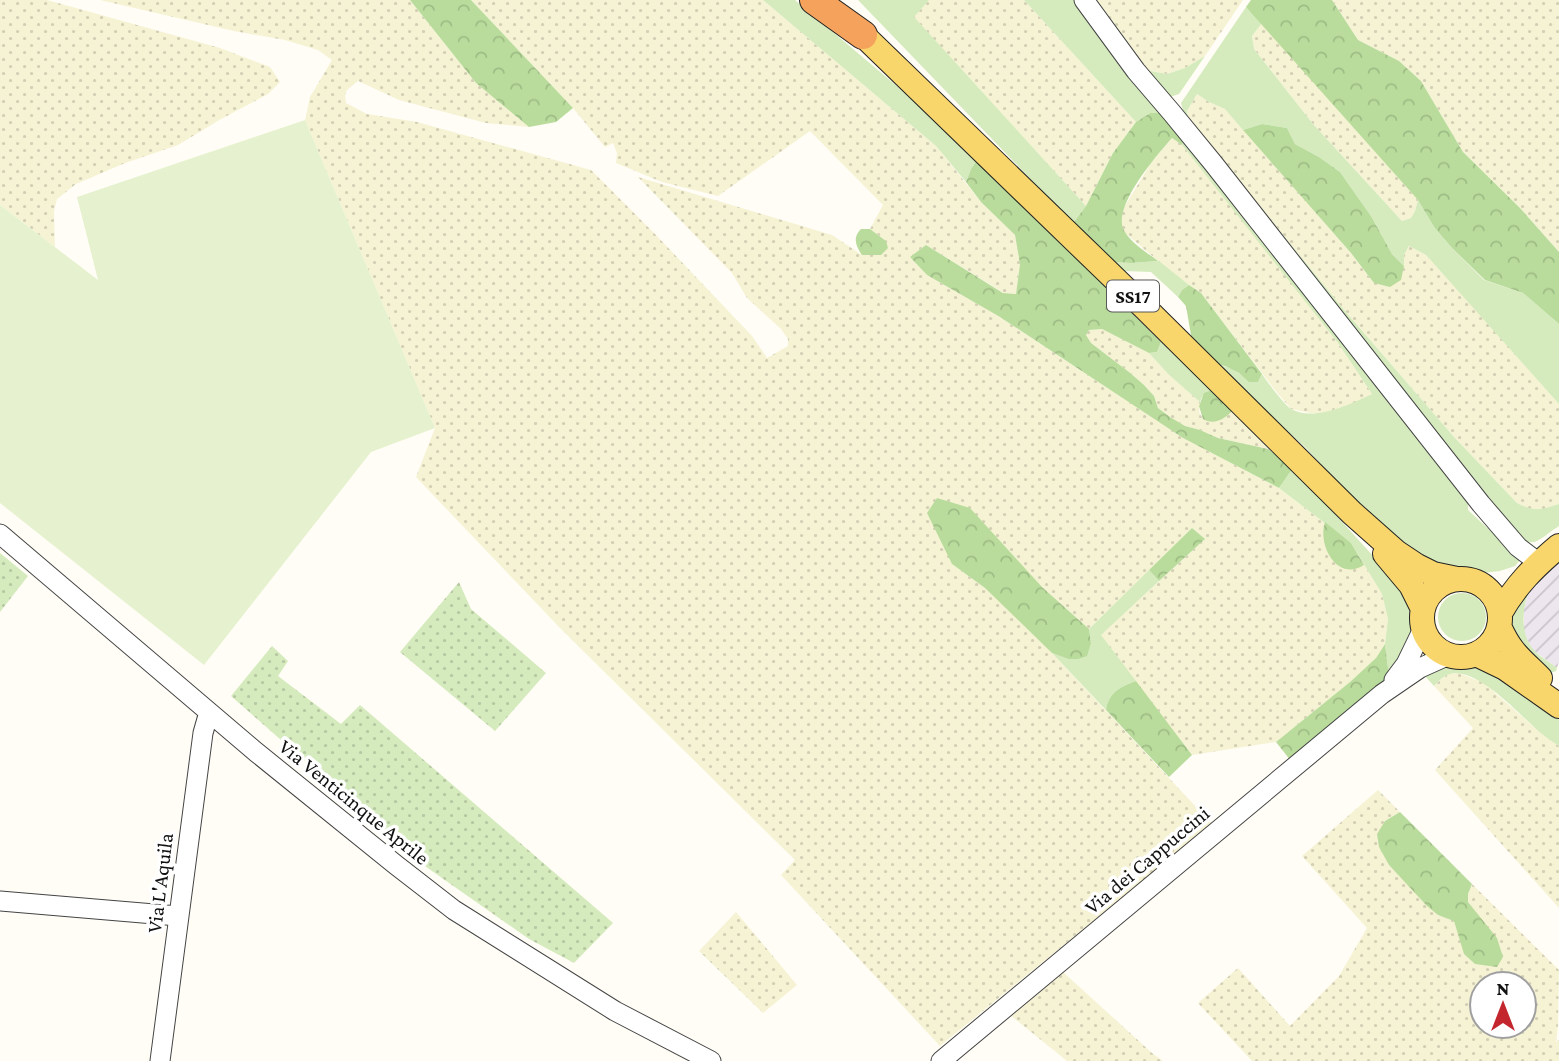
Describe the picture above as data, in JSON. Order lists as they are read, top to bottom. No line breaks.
{"streets":{"highway":["SS17"],"street":["Via Venticinque Aprile","Via dei Cappuccini","Via L'Aquila"]},"crossings":[["SS17","Via dei Cappuccini"],["Via Venticinque Aprile","Via L'Aquila"]],"north":"top"}
